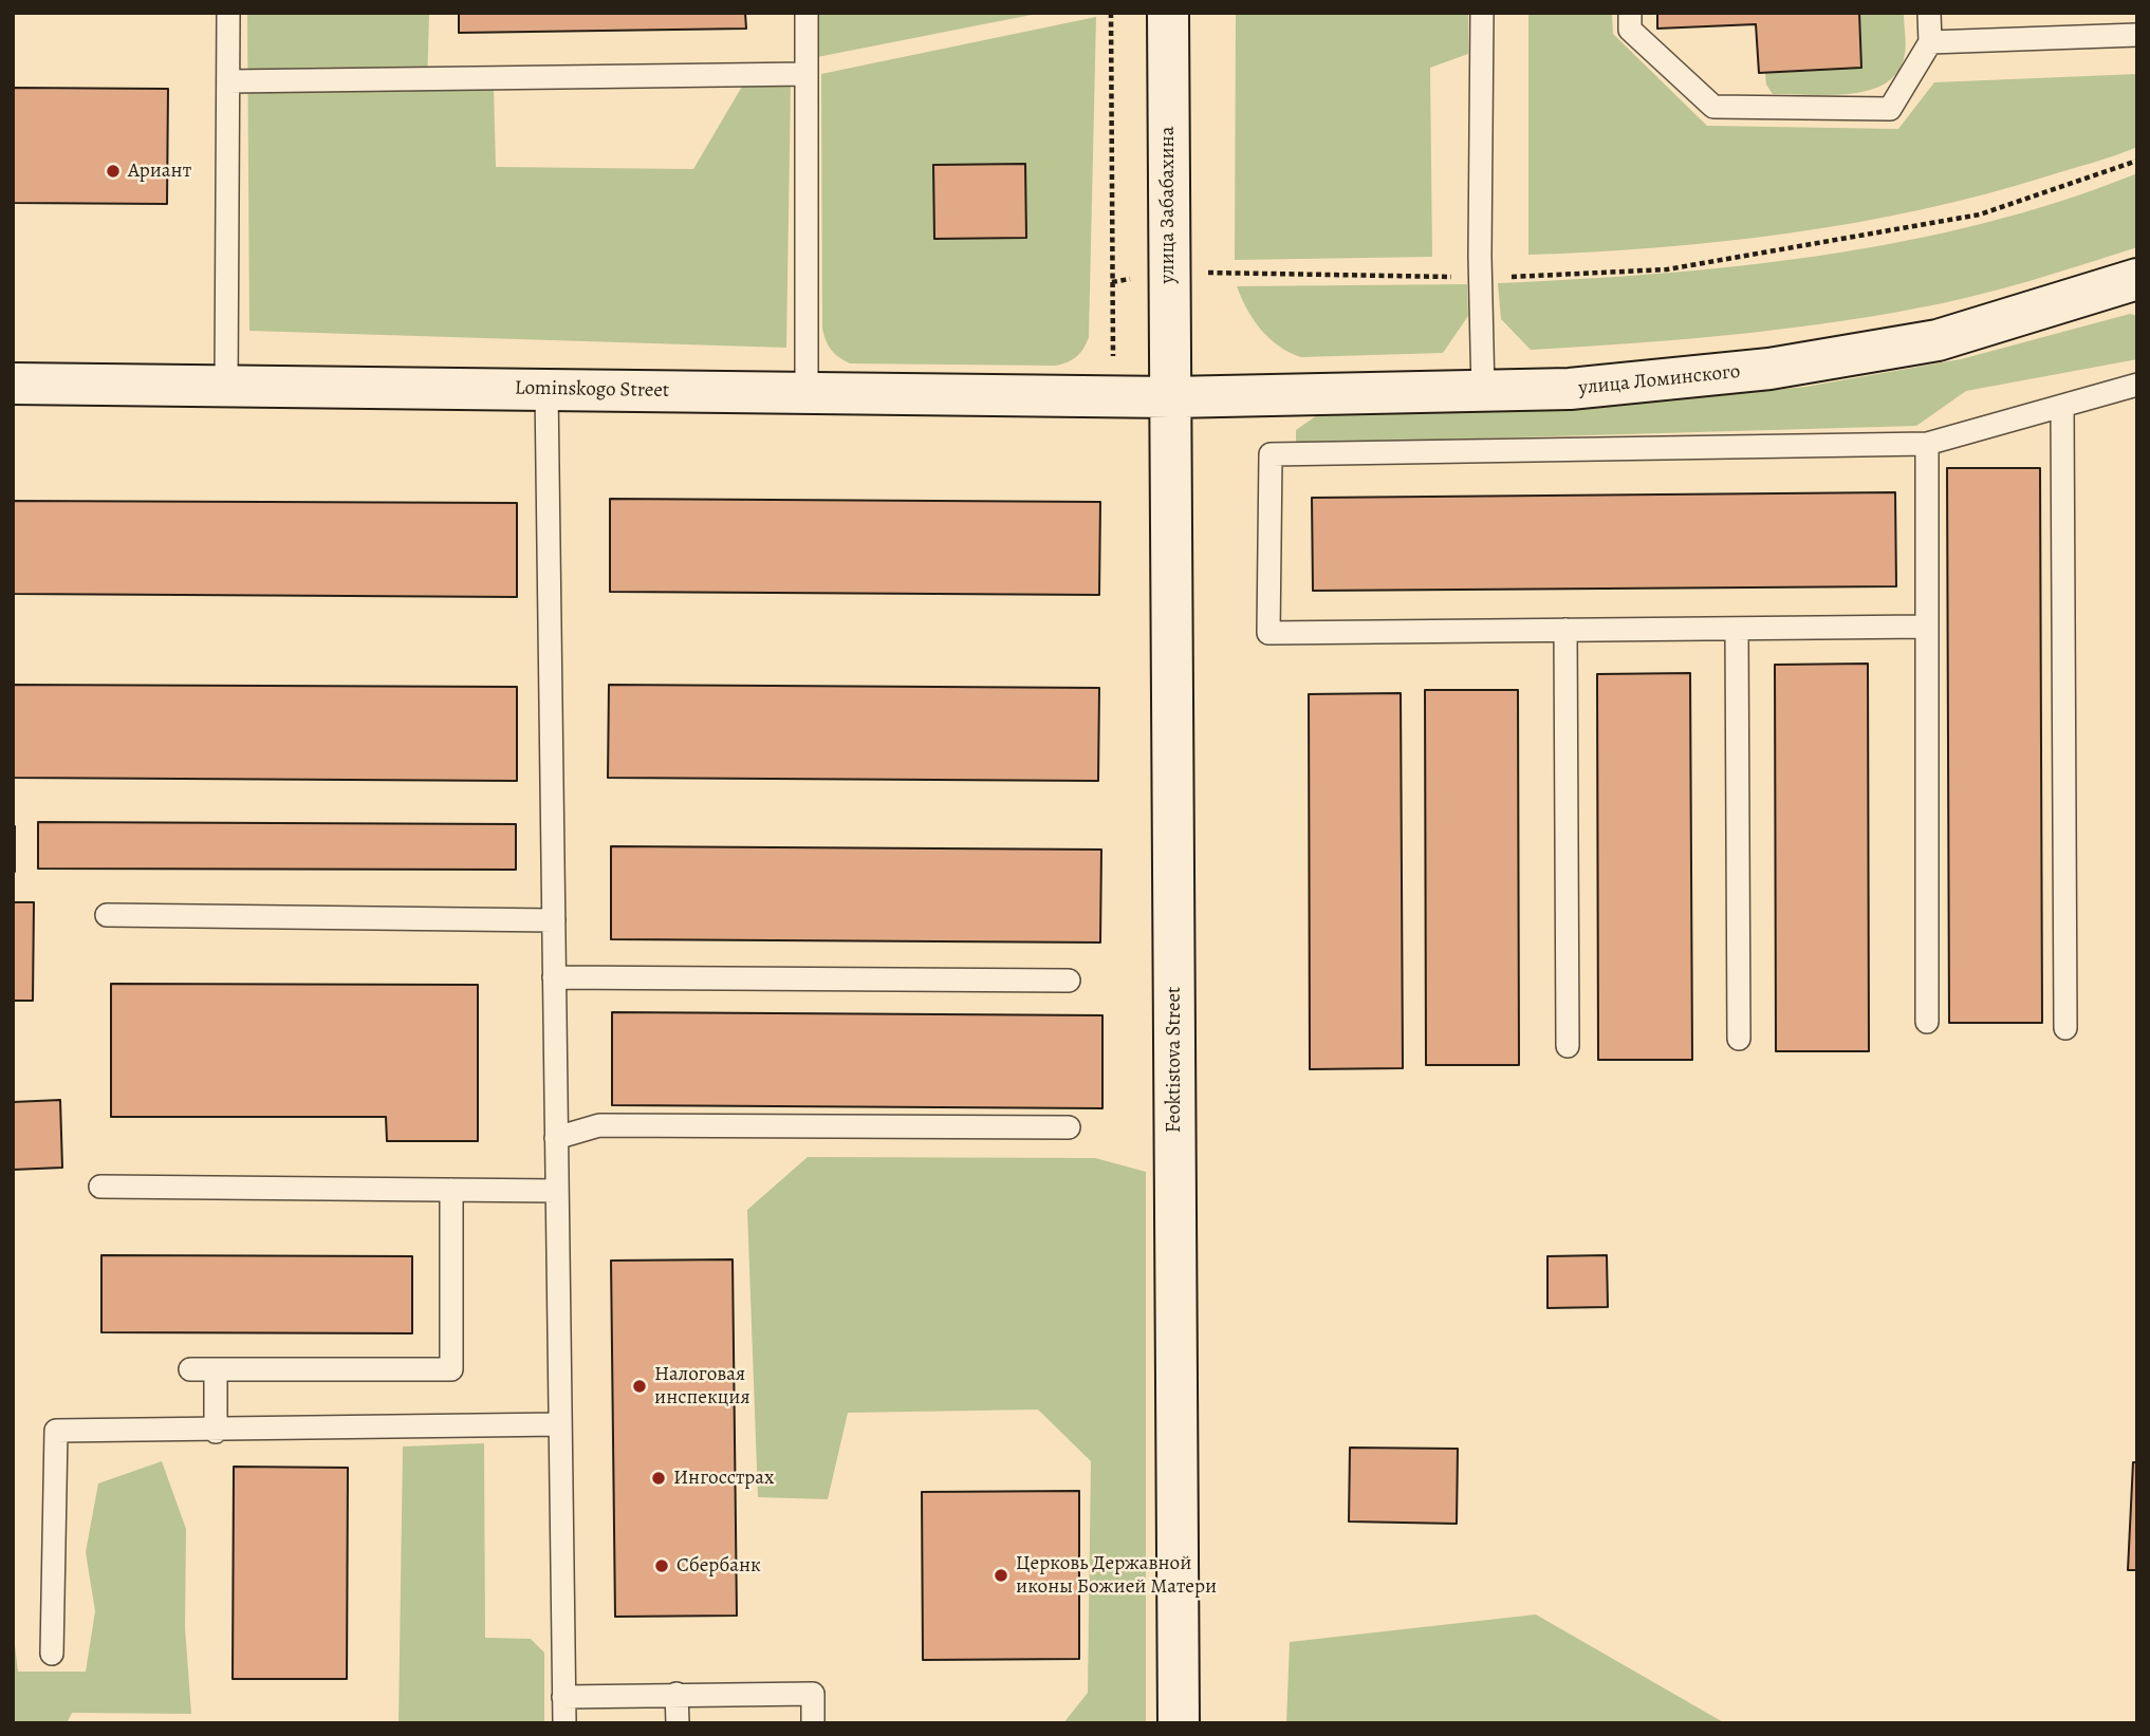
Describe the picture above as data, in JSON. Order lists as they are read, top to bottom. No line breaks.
{"streets":{"street":["улица Забабахина","улица Ломинского","Lominskogo Street","Feoktistova Street"]},"crossings":[["улица Забабахина","улица Ломинского"],["улица Забабахина","Lominskogo Street"],["улица Забабахина","Feoktistova Street"],["улица Ломинского","Lominskogo Street"],["улица Ломинского","Feoktistova Street"],["Lominskogo Street","Feoktistova Street"]],"places":["Ариант","Налоговая инспекция","Ингосстрах","Сбербанк","Церковь Державной иконы Божией Матери"]}
